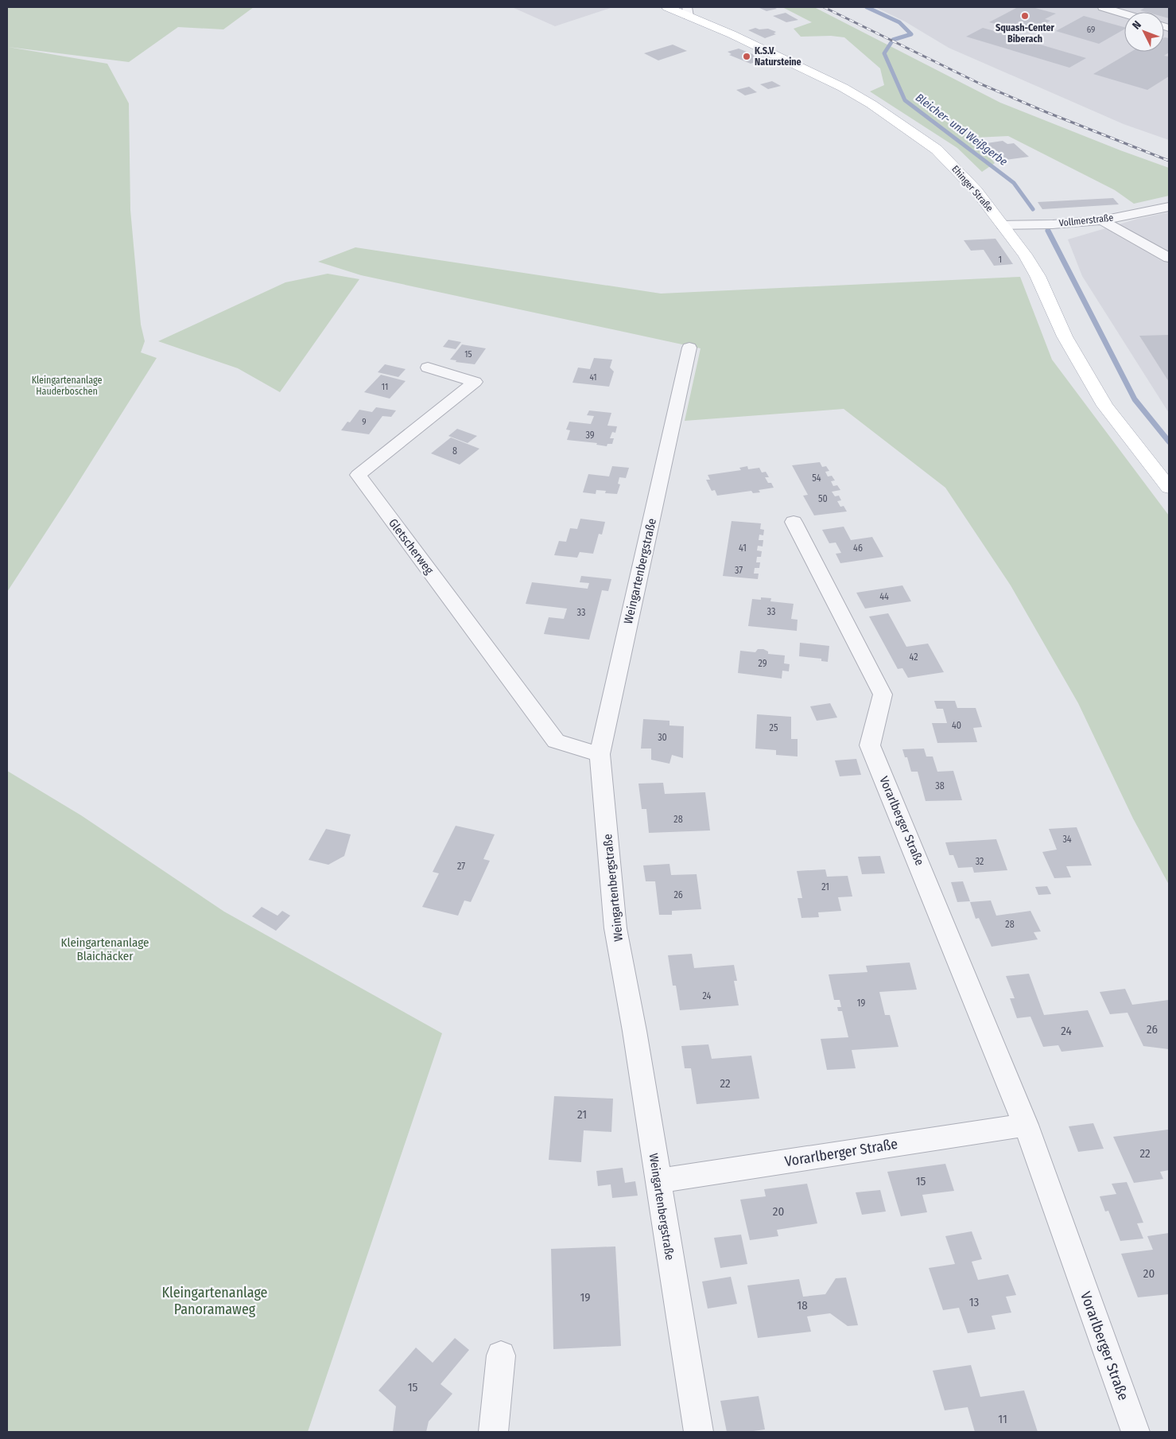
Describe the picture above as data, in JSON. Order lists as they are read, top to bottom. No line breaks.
{"streets":{"main road":["Ehinger Straße"],"street":["Vollmerstraße","Gletscherweg","Weingartenbergstraße","Vorarlberger Straße"]},"crossings":[["Ehinger Straße","Vollmerstraße"],["Gletscherweg","Weingartenbergstraße"],["Weingartenbergstraße","Vorarlberger Straße"]],"water":["Bleicher- und Weißgerbe"],"parks":["Kleingartenanlage Hauderboschen","Kleingartenanlage Blaichäcker","Kleingartenanlage Panoramaweg"],"places":["Squash-Center Biberach","K.S.V. Natursteine"],"house_numbers":["69","1","15","41","11","9","39","8","54","50","41","46","37","44","33","33","42","29","40","25","30","38","28","34","32","27","21","26","28","24","19","26","24","22","21","22","15","20","20","19","13","18","15","11"],"north":"top left"}
